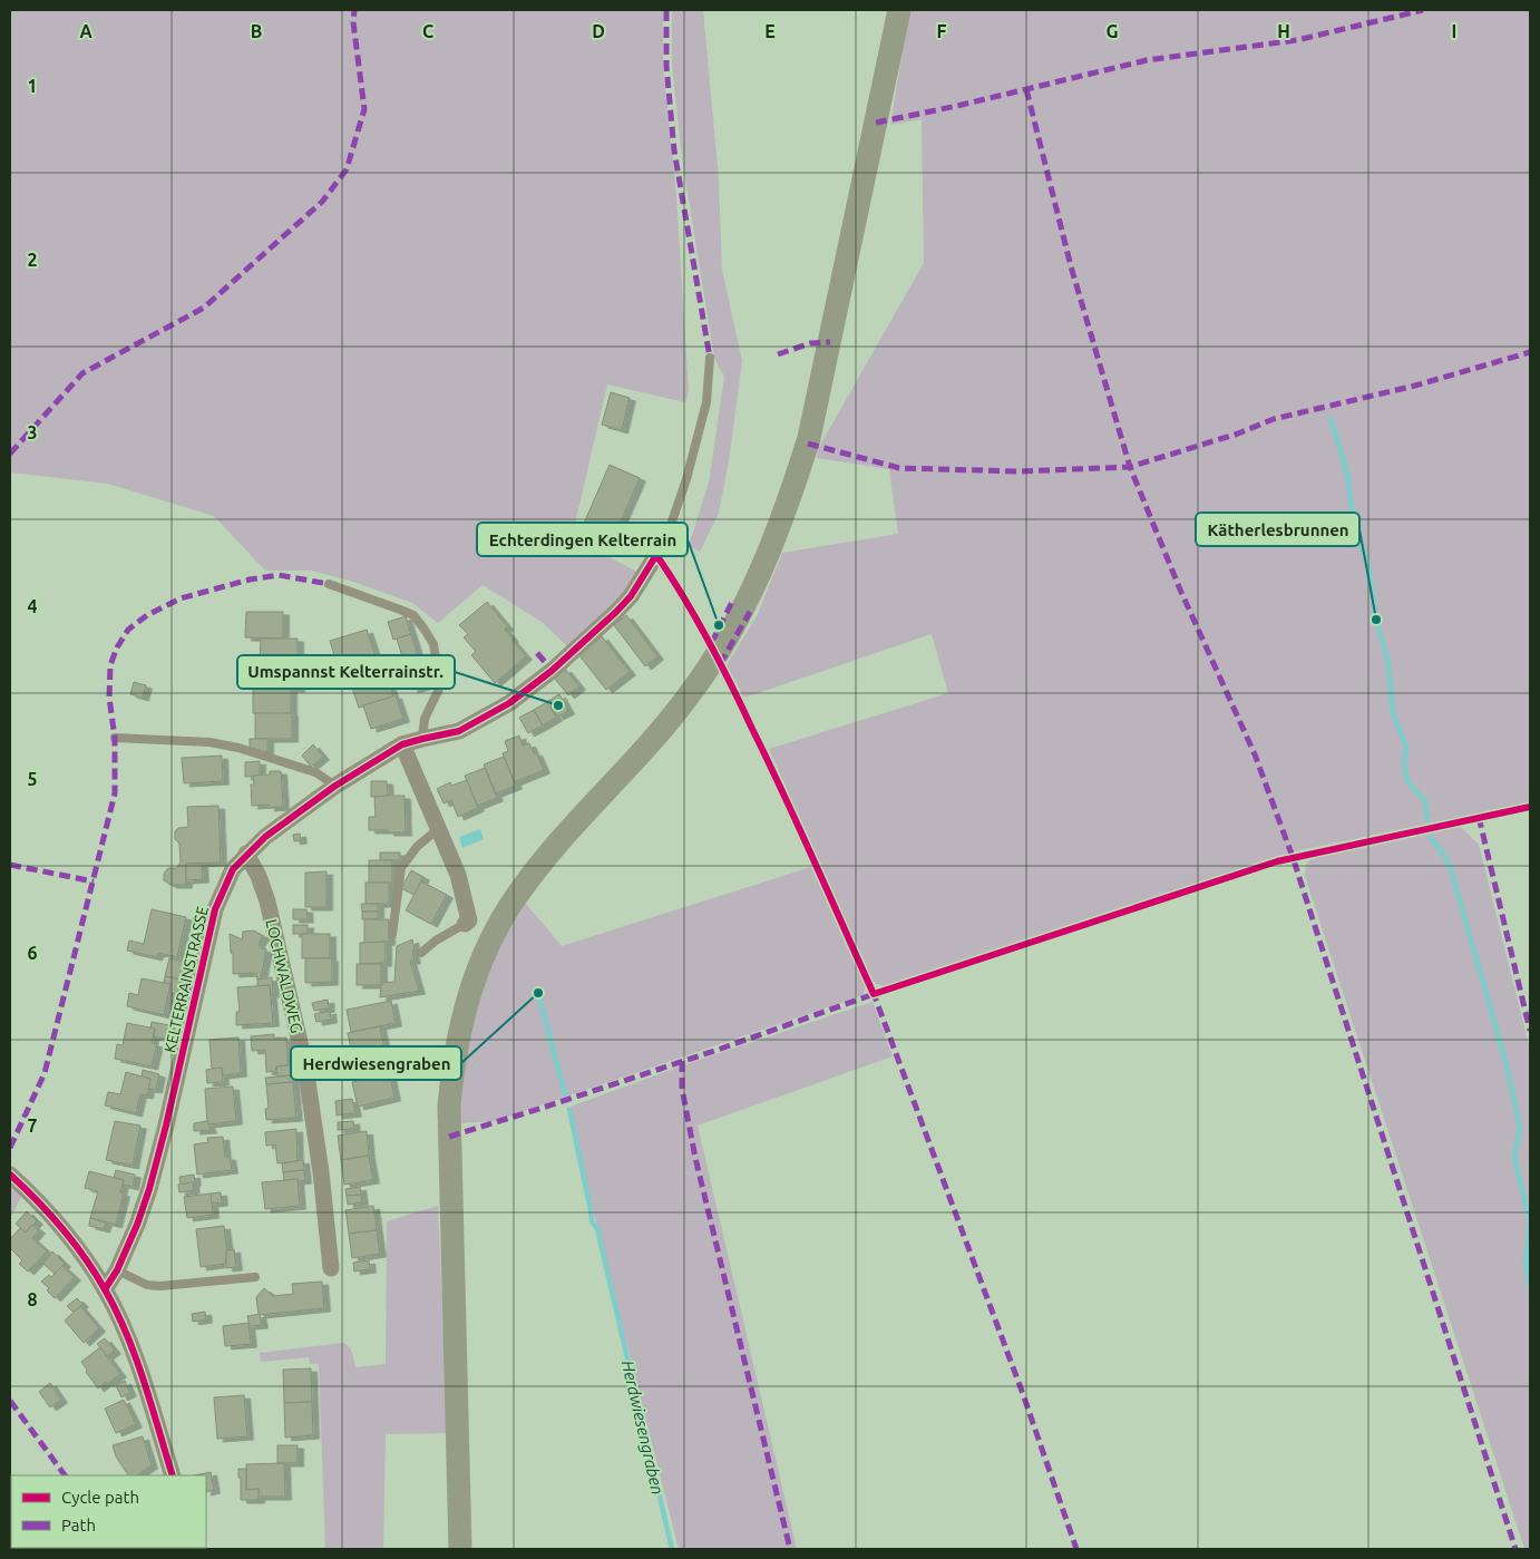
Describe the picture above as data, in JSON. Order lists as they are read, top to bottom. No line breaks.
{"streets":{"street":["LOCHWALDWEG","KELTERRAINSTRASSE"]},"crossings":[["LOCHWALDWEG","KELTERRAINSTRASSE"]],"water":["Herdwiesengraben"],"places":["Kätherlesbrunnen","Echterdingen Kelterrain","Umspannst Kelterrainstr.","Herdwiesengraben"],"legend":["Cycle path","Path"],"grid":{"columns":["A","B","C","D","E","F","G","H","I"],"rows":["1","2","3","4","5","6","7","8"]}}
